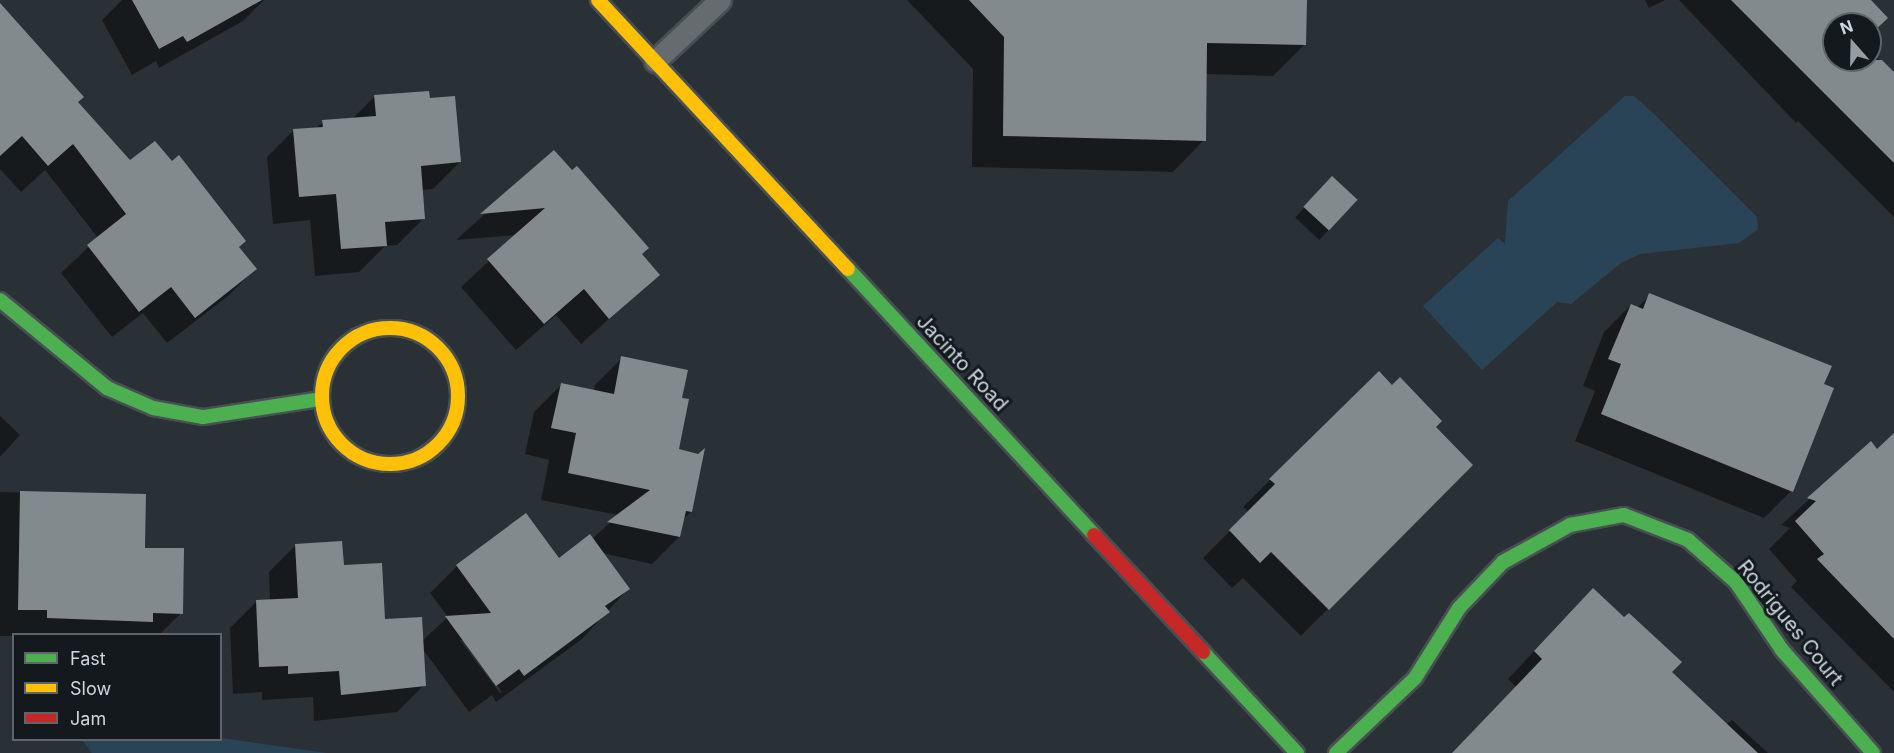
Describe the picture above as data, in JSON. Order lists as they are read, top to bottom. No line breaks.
{"streets":{"street":["Jacinto Road","Rodrigues Court"]},"legend":["Fast","Slow","Jam"],"north":"top"}
